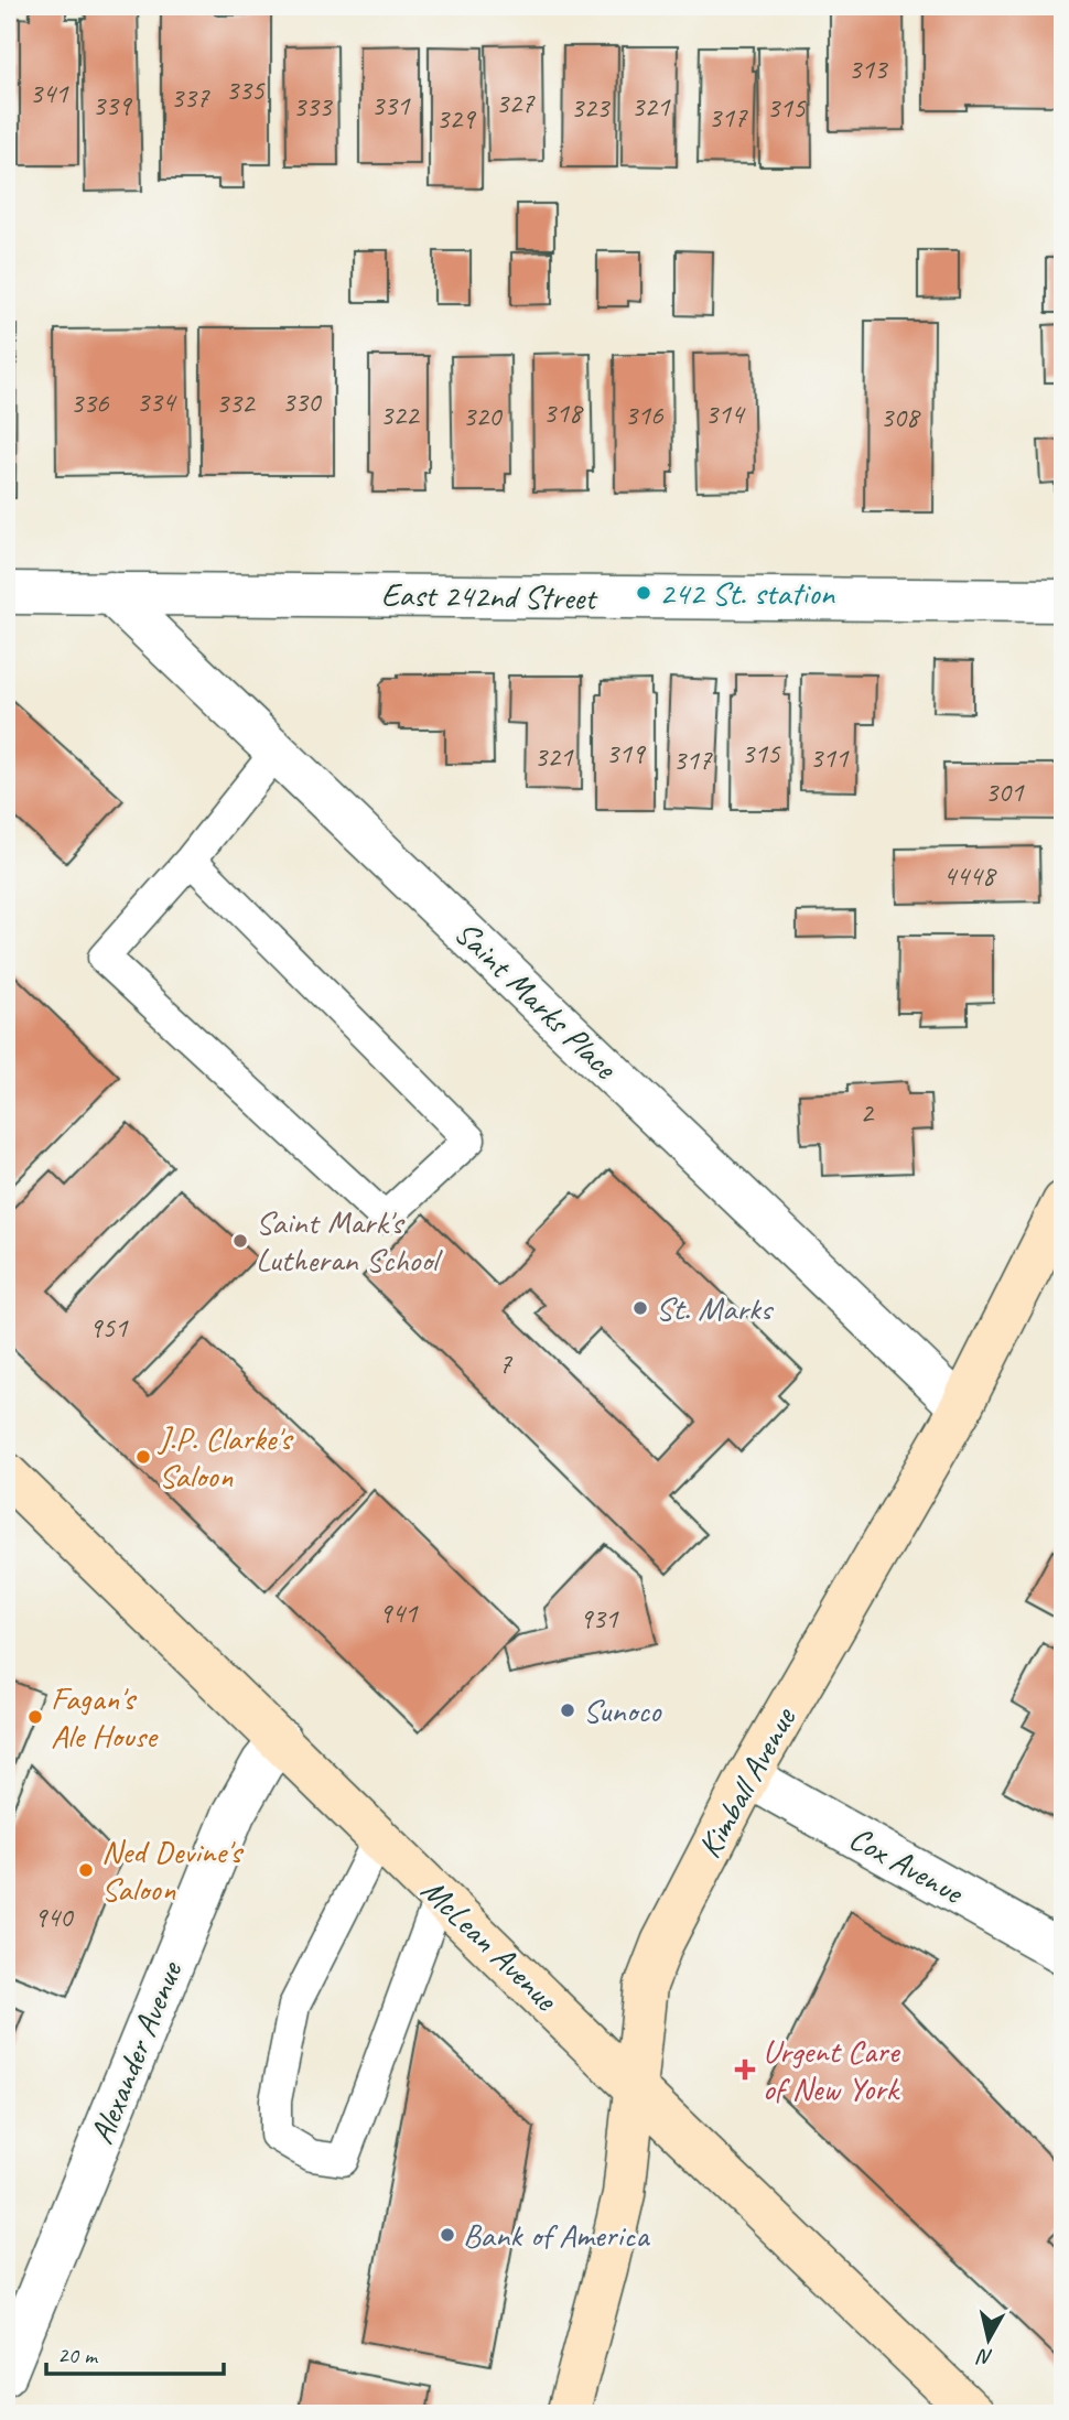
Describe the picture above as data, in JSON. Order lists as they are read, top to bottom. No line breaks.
{"streets":{"street":["East 242nd Street","Saint Marks Place","Kimball Avenue","Cox Avenue","McLean Avenue","Alexander Avenue"]},"crossings":[["East 242nd Street","Saint Marks Place"],["Saint Marks Place","Kimball Avenue"],["Kimball Avenue","Cox Avenue"],["Kimball Avenue","McLean Avenue"],["McLean Avenue","Alexander Avenue"]],"places":{"other":["242 St. station","Saint Mark's Lutheran School","St. Marks","J.P. Clarke's Saloon","Sunoco","Fagan's Ale House","Ned Devine's Saloon","Bank of America"],"health":["Urgent Care of New York"]},"house_numbers":["313","335","341","337","327","339","331","333","321","323","315","317","329","334","330","336","332","318","314","322","316","320","308","319","315","321","311","317","301","4448","2","951","7","941","931","940"],"scale_bar":"20 m","north":"bottom"}
